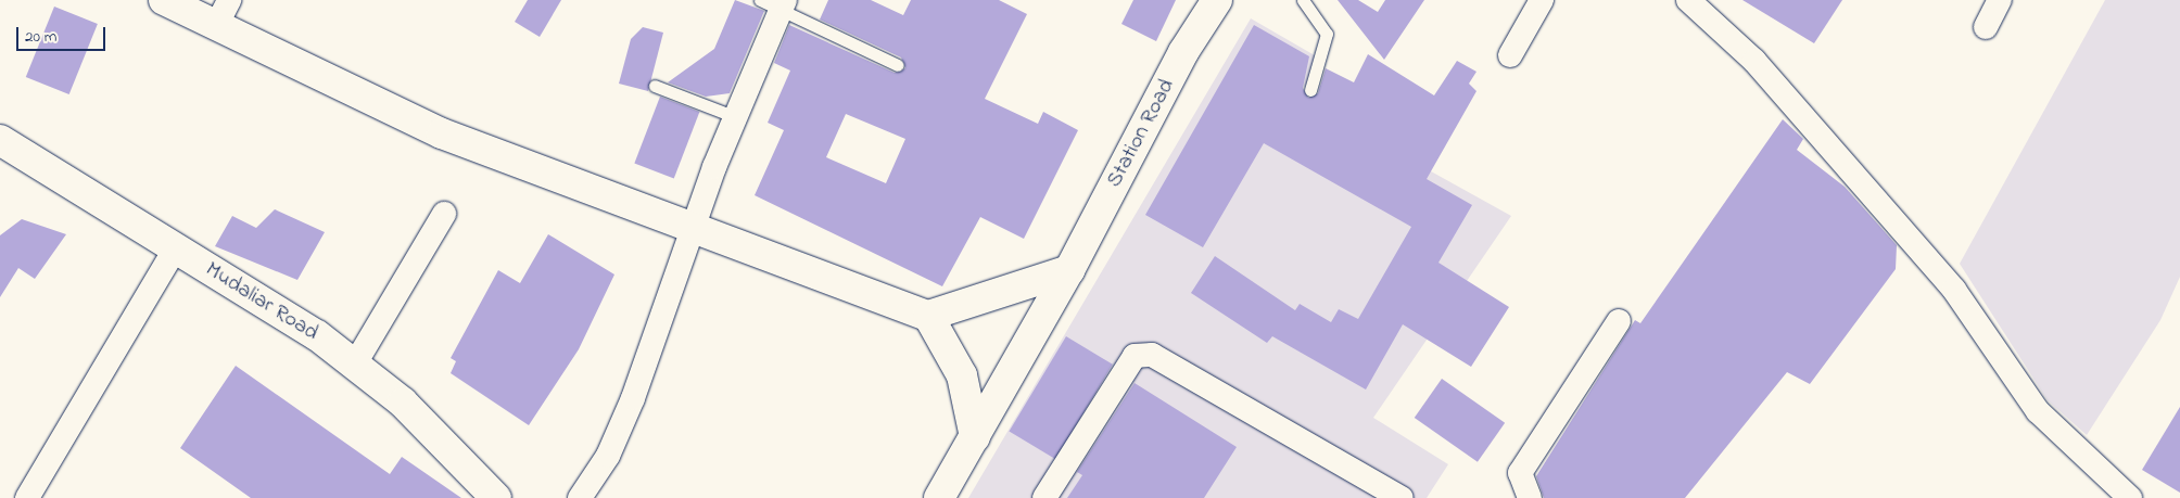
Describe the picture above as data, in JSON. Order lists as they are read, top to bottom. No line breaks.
{"streets":{"street":["Station Road","Mudaliar Road"]},"scale_bar":"20 m"}
